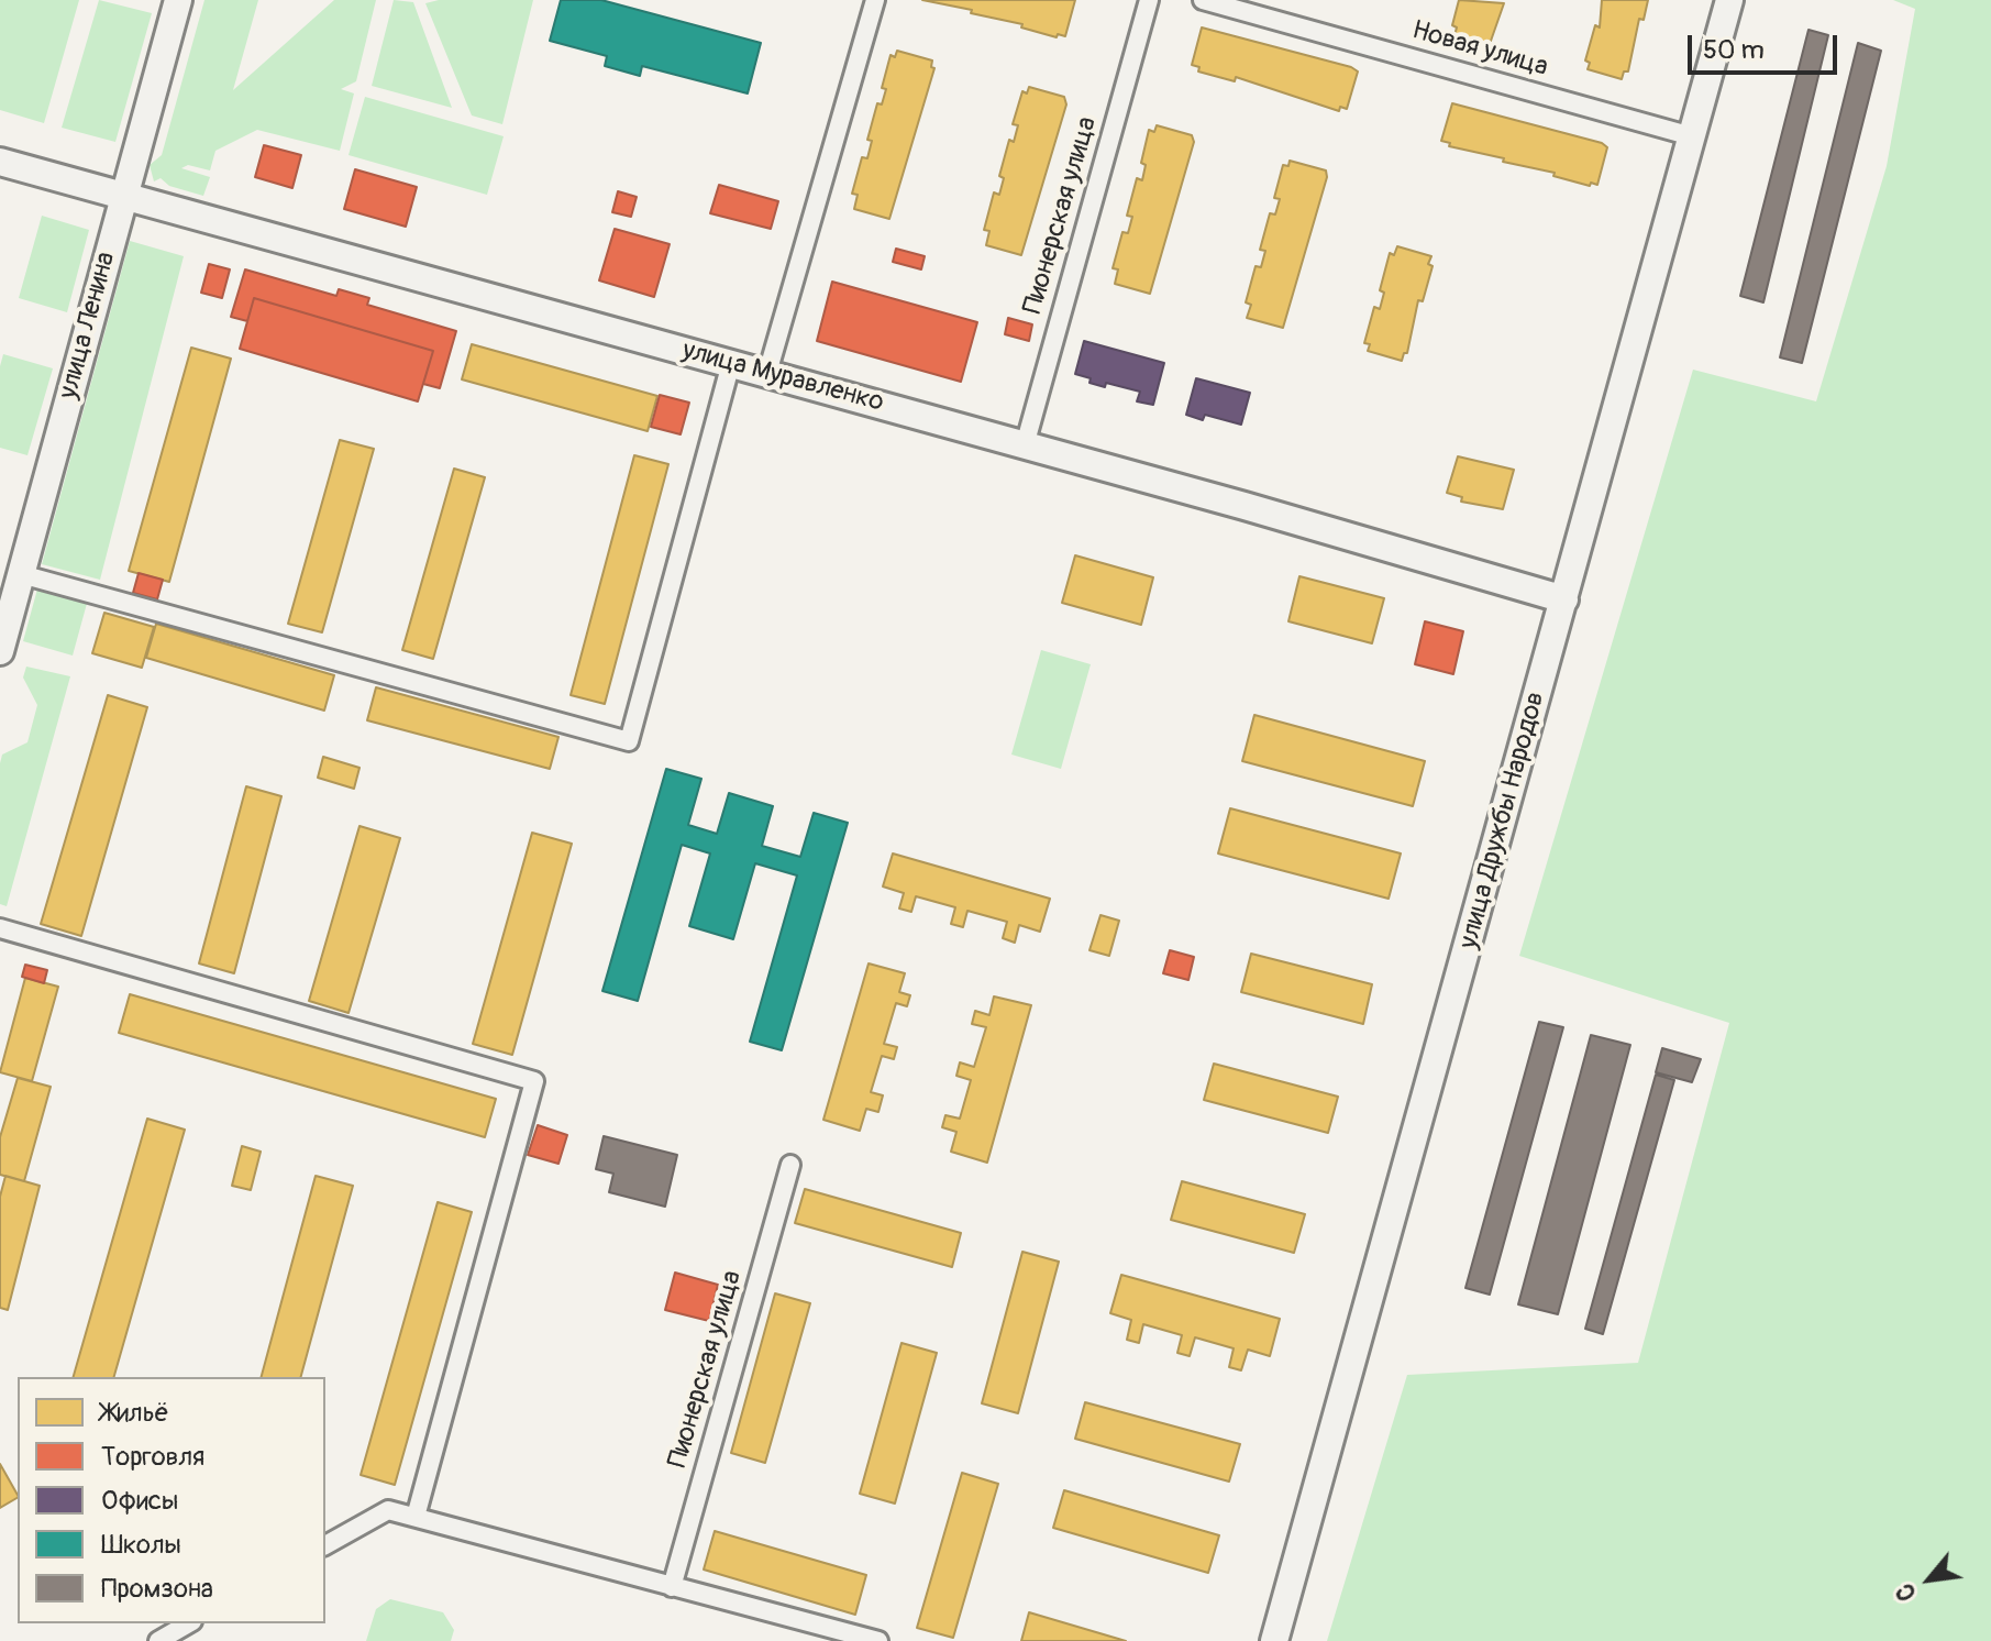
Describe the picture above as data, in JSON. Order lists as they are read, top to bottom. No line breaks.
{"streets":{"street":["Новая улица","Пионерская улица","улица Ленина","улица Муравленко","улица Дружбы Народов"]},"crossings":[["Новая улица","улица Дружбы Народов"],["Пионерская улица","улица Муравленко"],["улица Ленина","улица Муравленко"],["улица Муравленко","улица Дружбы Народов"]],"legend":["Жильё","Торговля","Офисы","Школы","Промзона"],"scale_bar":"50 m","north":"bottom left"}
